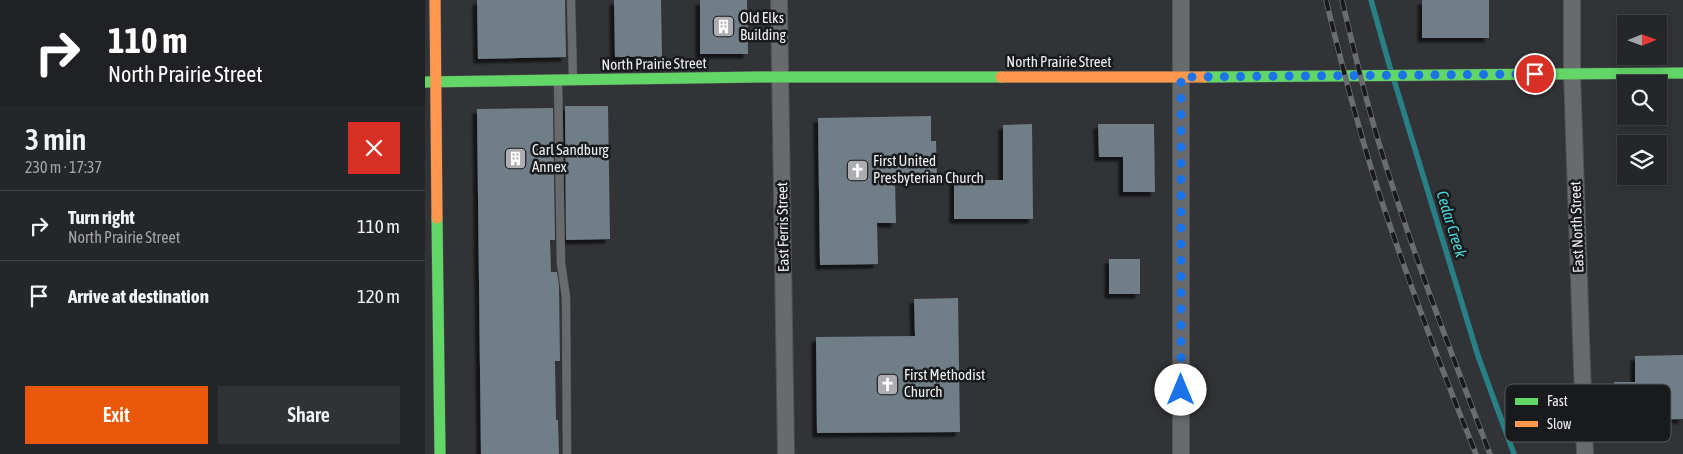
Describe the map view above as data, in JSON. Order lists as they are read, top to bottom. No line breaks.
{"streets":{"street":["North Prairie Street","East Ferris Street","East North Street"]},"crossings":[["North Prairie Street","East Ferris Street"],["North Prairie Street","East North Street"]],"water":["Cedar Creek"],"places":{"building":["Old Elks Building","Carl Sandburg Annex"],"church":["First United Presbyterian Church","First Methodist Church"]},"legend":["Fast","Slow"],"north":"right","page":{"turn":["110 m","North Prairie Street"],"heading":["3 min","230 m · 17:37"],"list":[{"name":"Turn right","note":"North Prairie Street","value":"110 m"},{"name":"Arrive at destination","value":"120 m"}],"buttons":["Exit","Share"]}}
